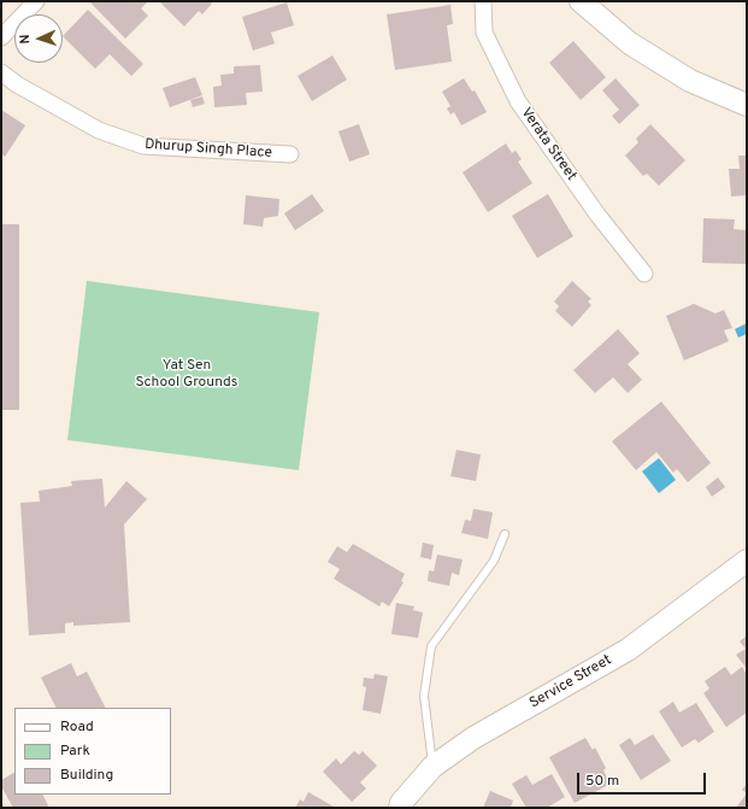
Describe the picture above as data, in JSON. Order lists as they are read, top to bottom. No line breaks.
{"streets":{"main road":["Service Street"],"street":["Verata Street","Dhurup Singh Place"]},"parks":["Yat Sen School Grounds"],"legend":["Road","Park","Building"],"scale_bar":"50 m","north":"left"}
